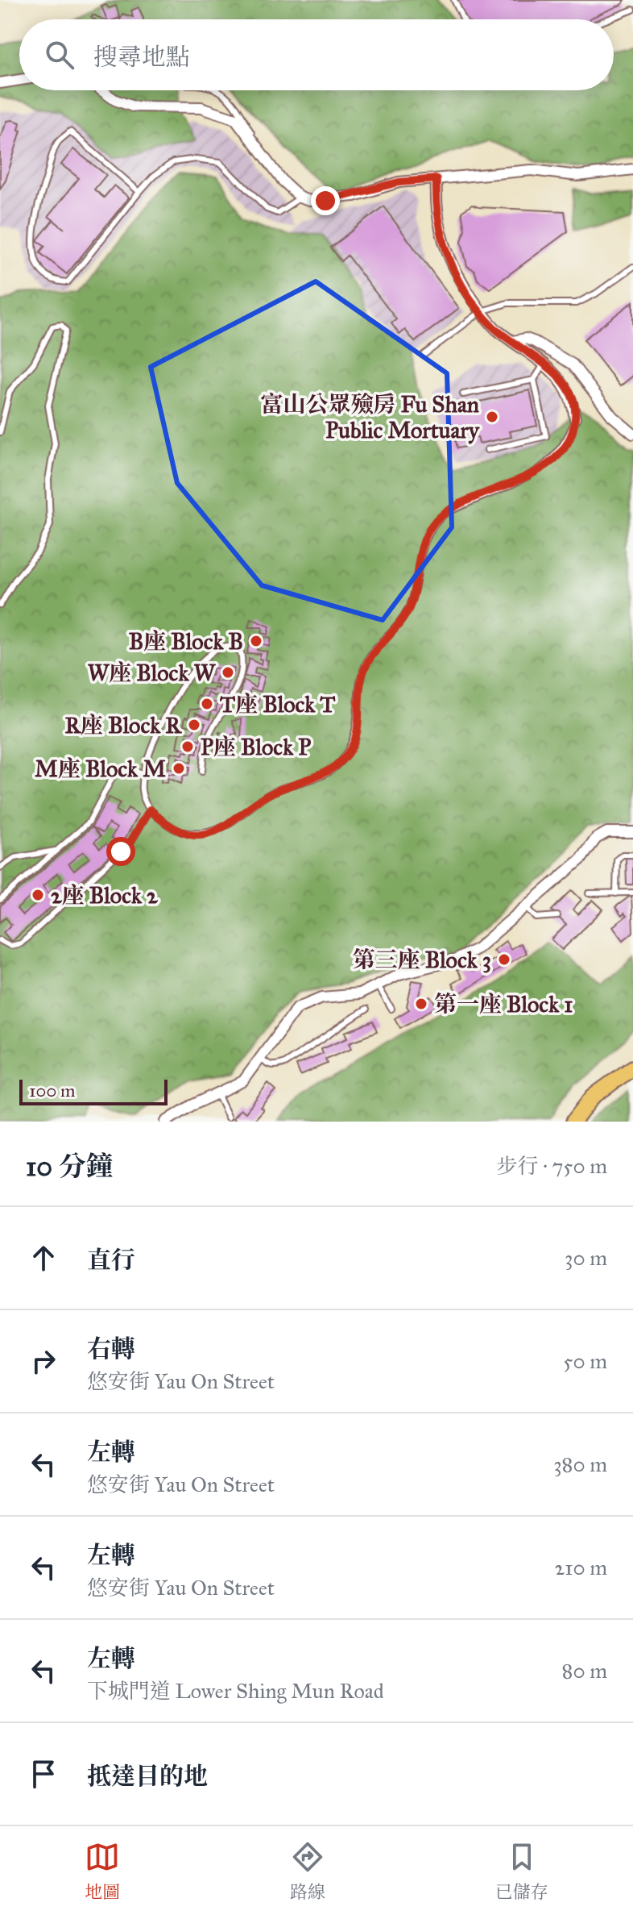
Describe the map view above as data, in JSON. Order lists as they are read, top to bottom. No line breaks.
{"places":["富山公眾殮房 Fu Shan Public Mortuary","B座 Block B","W座 Block W","T座 Block T","R座 Block R","P座 Block P","M座 Block M","2座 Block 2","第三座 Block 3","第一座 Block 1"],"scale_bar":"100 m","page":{"search":"搜尋地點","scale":"100 m","heading":["10 分鐘","步行 · 750 m"],"list":[["直行","30 m"],["右轉","悠安街 Yau On Street","50 m"],["左轉","悠安街 Yau On Street","380 m"],["左轉","悠安街 Yau On Street","210 m"],["左轉","下城門道 Lower Shing Mun Road","80 m"],"抵達目的地"],"nav":["地圖","路線","已儲存"]}}
